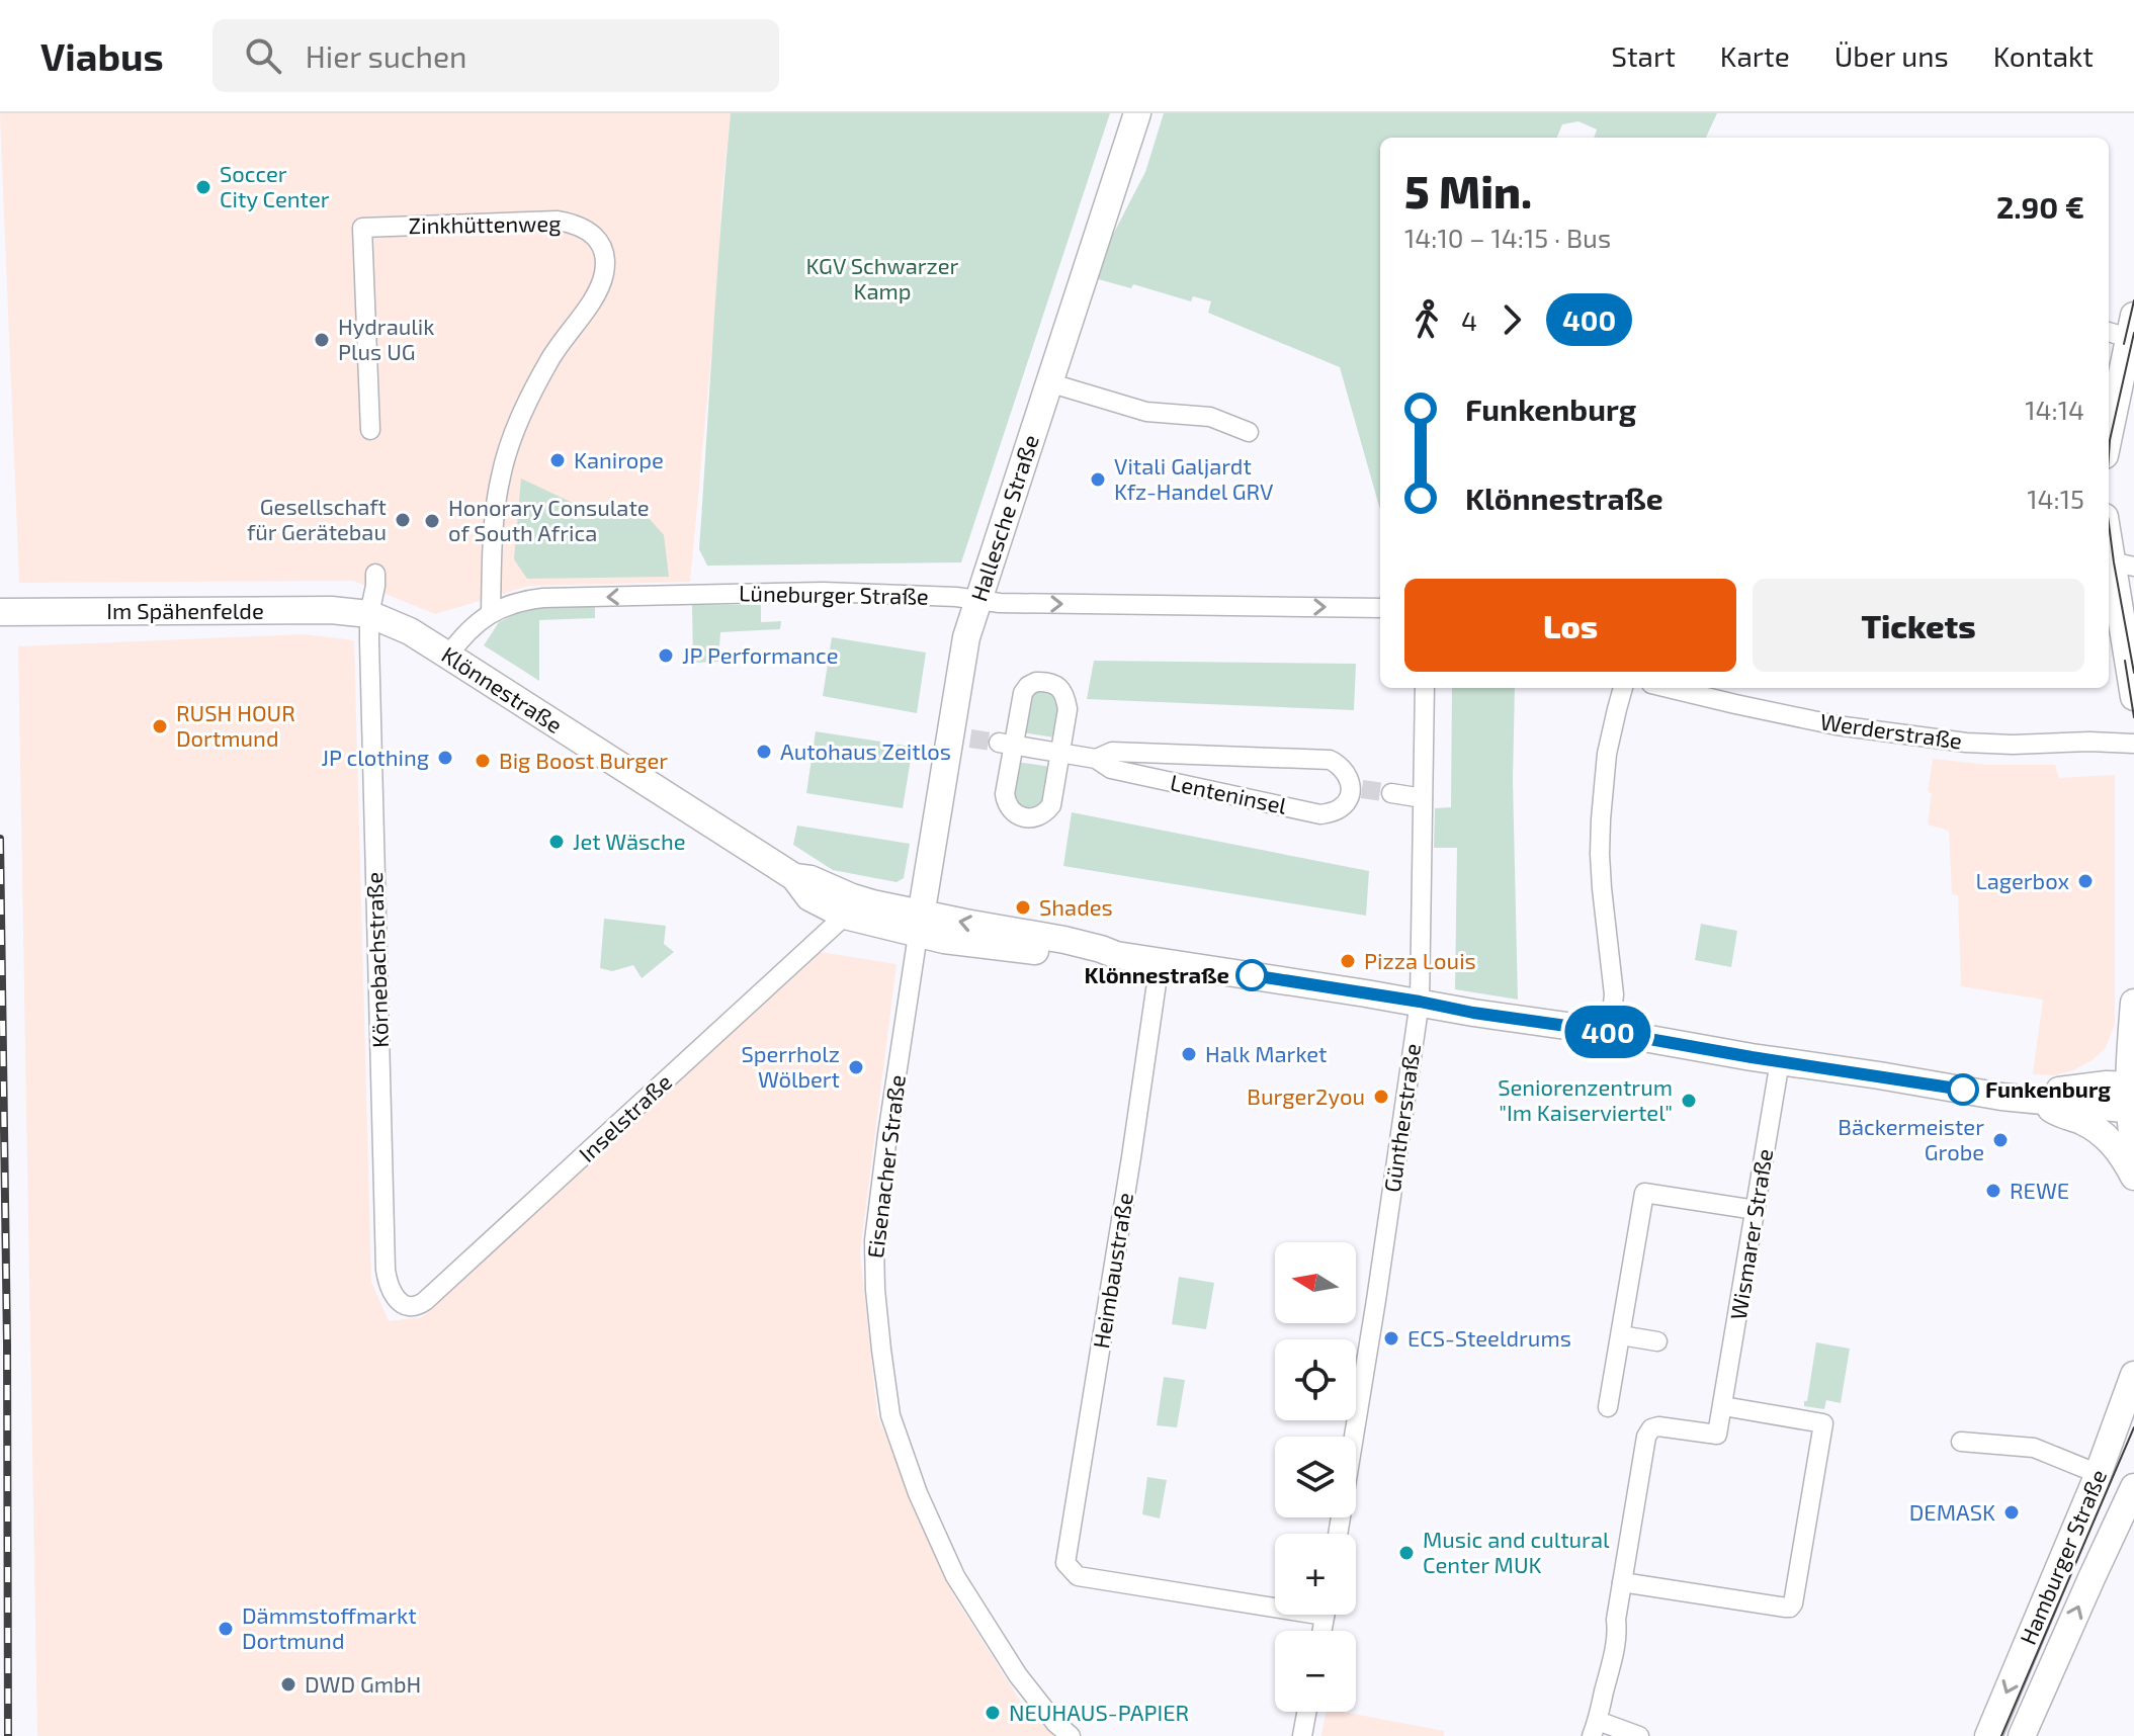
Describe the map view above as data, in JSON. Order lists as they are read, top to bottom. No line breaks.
{"streets":{"main road":["Hallesche Straße","Im Spähenfelde","Klönnestraße","Hamburger Straße"],"street":["Zinkhüttenweg","Lüneburger Straße","Werderstraße","Lenteninsel","Körnebachstraße","Inselstraße","Güntherstraße","Eisenacher Straße","Wismarer Straße","Heimbaustraße"]},"crossings":[["Zinkhüttenweg","Lüneburger Straße"],["Hallesche Straße","Lüneburger Straße"],["Hallesche Straße","Klönnestraße"],["Hallesche Straße","Eisenacher Straße"],["Lüneburger Straße","Klönnestraße"],["Im Spähenfelde","Klönnestraße"],["Im Spähenfelde","Körnebachstraße"],["Klönnestraße","Körnebachstraße"],["Klönnestraße","Inselstraße"],["Klönnestraße","Güntherstraße"],["Klönnestraße","Eisenacher Straße"],["Klönnestraße","Wismarer Straße"],["Klönnestraße","Heimbaustraße"],["Körnebachstraße","Inselstraße"]],"parks":["KGV Schwarzer Kamp"],"places":["Soccer City Center","Hydraulik Plus UG","Kanirope","Vitali Galjardt Kfz-Handel GRV","Gesellschaft für Gerätebau","Honorary Consulate of South Africa","JP Performance","RUSH HOUR Dortmund","Autohaus Zeitlos","JP clothing","Big Boost Burger","Jet Wäsche","Lagerbox","Shades","Pizza Louis","Klönnestraße","Halk Market","Sperrholz Wölbert","Funkenburg","Burger2you","Seniorenzentrum \"Im Kaiserviertel\"","Bäckermeister Grobe","REWE","ECS-Steeldrums","DEMASK","Music and cultural Center MUK","Dämmstoffmarkt Dortmund","DWD GmbH","NEUHAUS-PAPIER"],"lines":["bus line 400"],"north":"left","page":{"header":"Viabus","search":"Hier suchen","nav":["Start","Karte","Über uns","Kontakt"],"on_map":"400","heading":["5 Min.","14:10 – 14:15 · Bus","2.90 €"],"legs":["4","400"],"list":[{"name":"Funkenburg","value":"14:14"},{"name":"Klönnestraße","value":"14:15"}],"buttons":["Los","Tickets"],"map_buttons":["+","−"]}}
